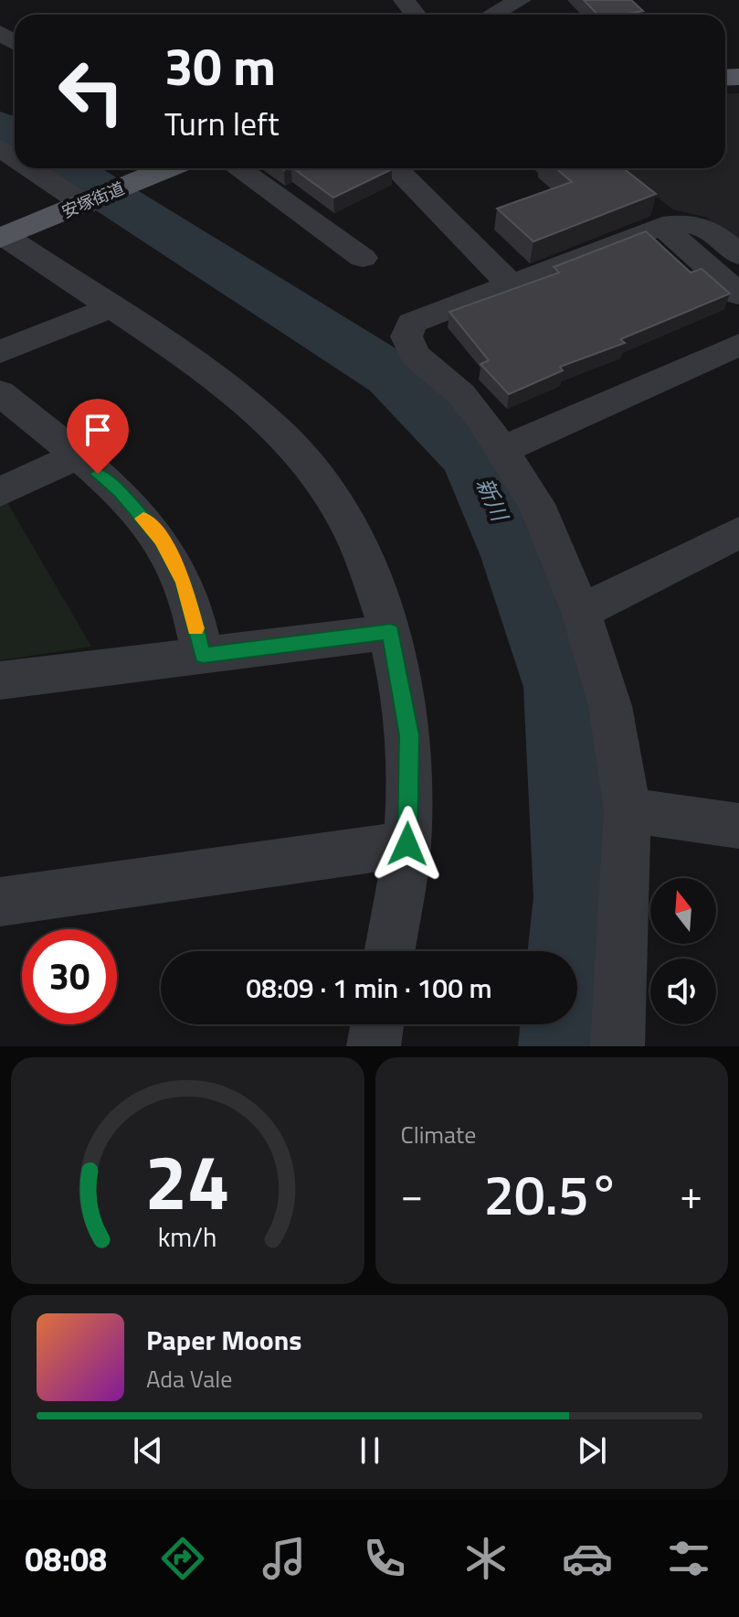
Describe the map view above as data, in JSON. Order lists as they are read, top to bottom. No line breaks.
{"streets":{"main road":["安塚街道"]},"water":["新川"],"north":"top","page":{"turn":["30 m","Turn left"],"limit":"30","trip":"08:09 · 1 min · 100 m","tile":"Climate","heat":["−","20.5°","+"],"song":["Paper Moons","Ada Vale"],"tabs":"08:08","gauge":["24","km/h"]}}
